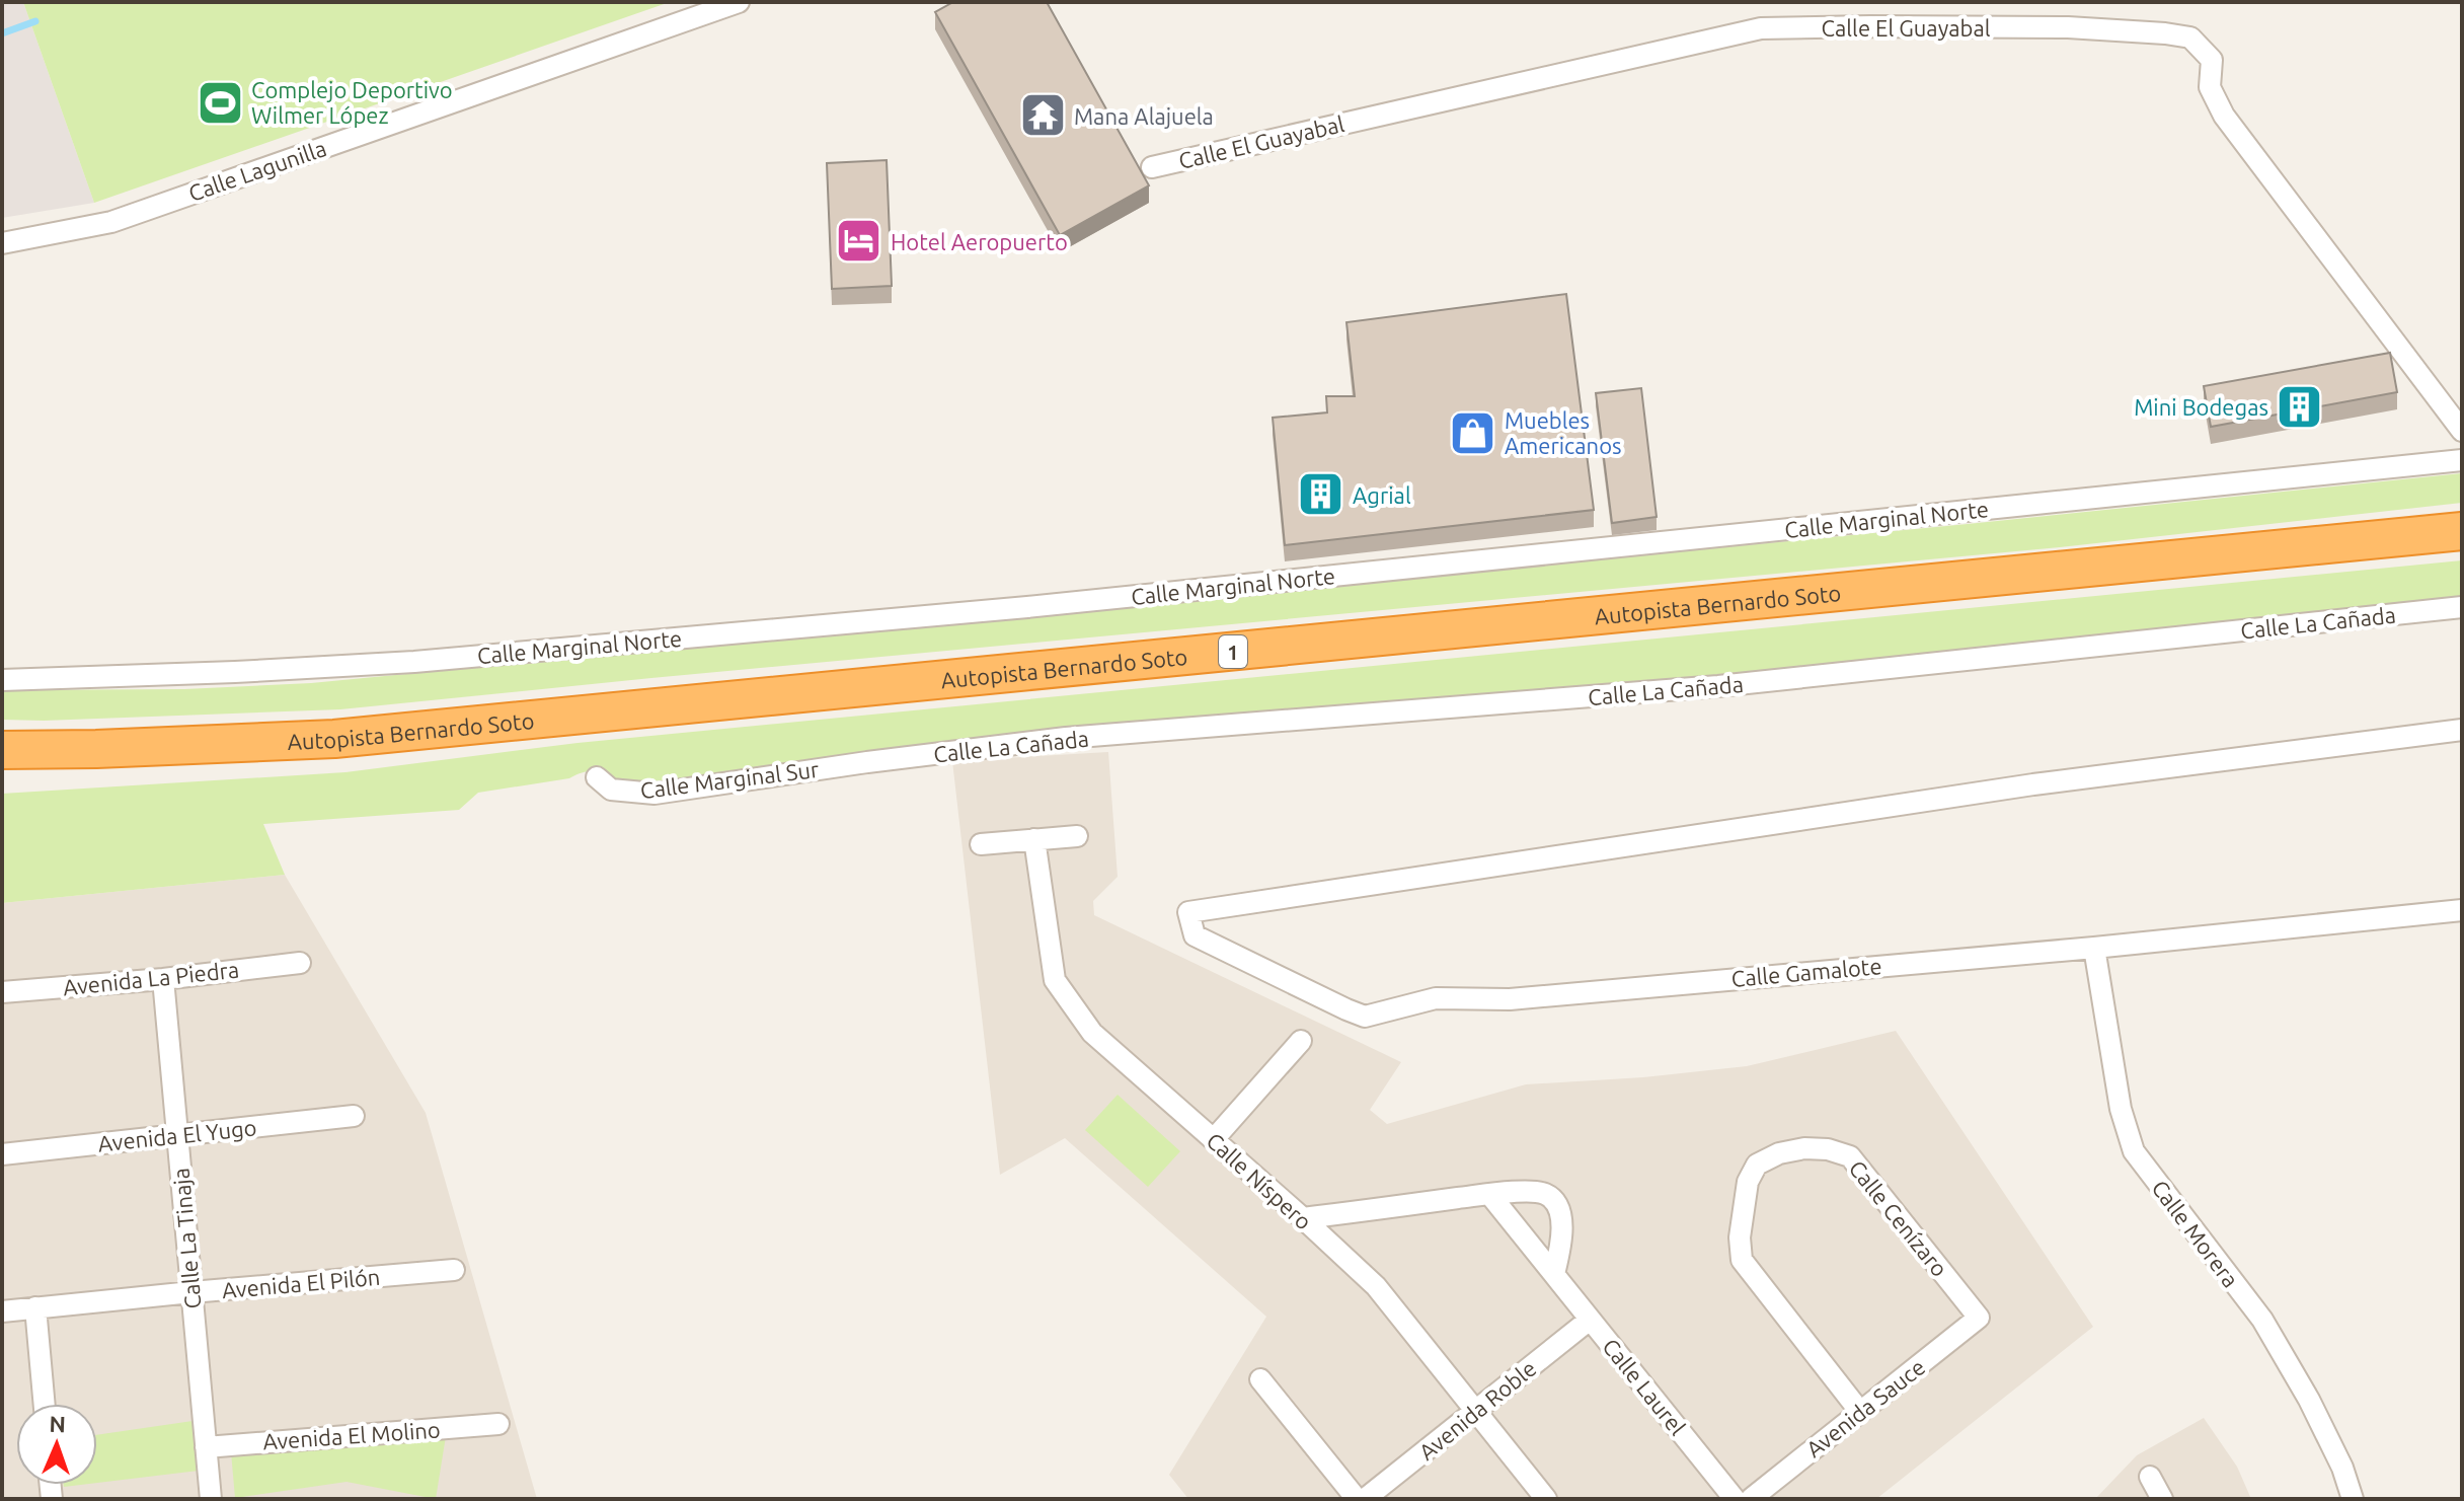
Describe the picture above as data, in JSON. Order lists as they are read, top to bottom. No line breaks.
{"streets":{"highway":["Autopista Bernardo Soto","1"],"street":["Calle El Guayabal","Calle Lagunilla","Calle Marginal Norte","Calle La Cañada","Calle Marginal Sur","Calle Gamalote","Avenida La Piedra","Avenida El Yugo","Calle Níspero","Calle Cenízaro","Calle Morera","Calle La Tinaja","Avenida El Pilón","Calle Laurel","Avenida Sauce","Avenida Roble","Avenida El Molino"]},"crossings":[["Calle La Cañada","Calle Marginal Sur"],["Calle Gamalote","Calle Morera"],["Avenida La Piedra","Calle La Tinaja"],["Avenida El Yugo","Calle La Tinaja"],["Calle Níspero","Avenida Roble"],["Calle Cenízaro","Avenida Sauce"],["Calle La Tinaja","Avenida El Pilón"],["Calle La Tinaja","Avenida El Molino"],["Calle Laurel","Avenida Roble"]],"places":{"sports":["Complejo Deportivo Wilmer López"],"temple":["Mana Alajuela"],"hotel":["Hotel Aeropuerto"],"building":["Mini Bodegas","Agrial"],"shop":["Muebles Americanos"]},"north":"top"}
